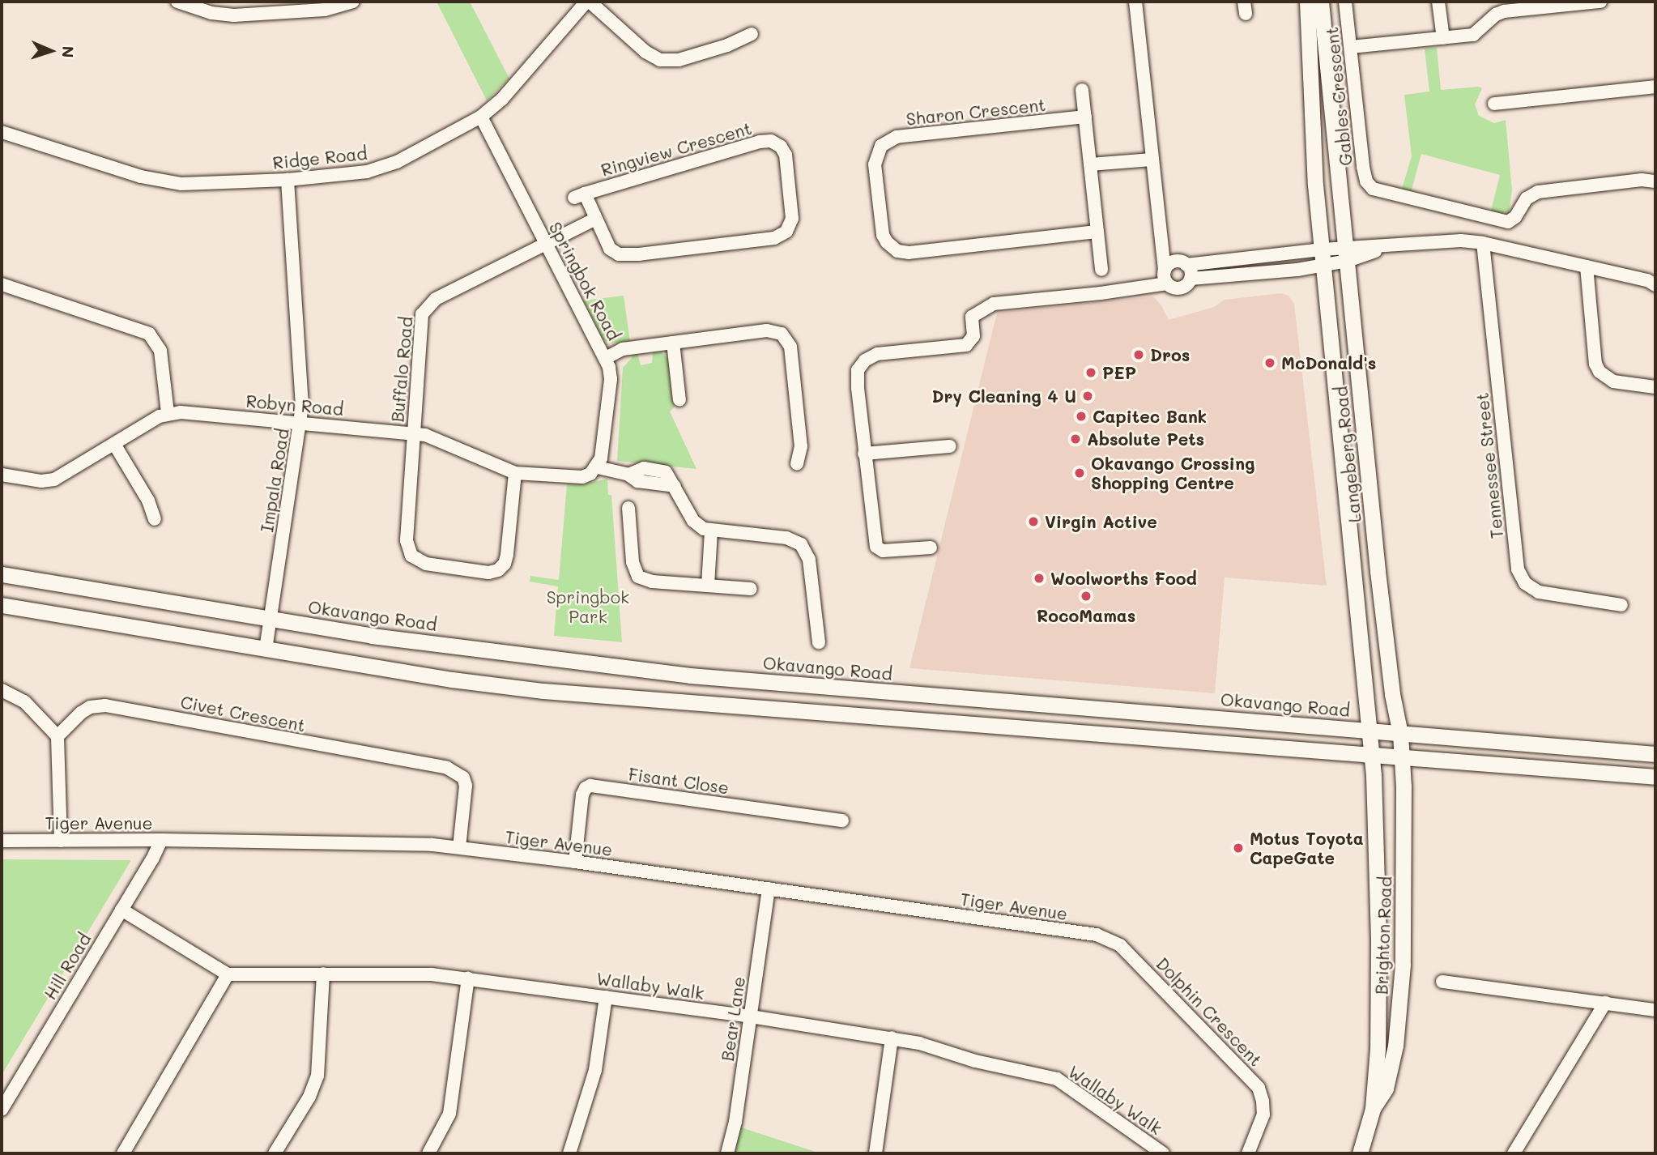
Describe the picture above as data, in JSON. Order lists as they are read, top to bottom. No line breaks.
{"streets":{"main road":["Langeberg Road","Okavango Road","Brighton Road"],"street":["Gables Crescent","Sharon Crescent","Ringview Crescent","Ridge Road","Springbok Road","Buffalo Road","Robyn Road","Tennessee Street","Impala Road","Civet Crescent","Fisant Close","Tiger Avenue","Hill Road","Wallaby Walk","Dolphin Crescent","Bear Lane"]},"crossings":[["Ridge Road","Springbok Road"],["Ridge Road","Impala Road"],["Springbok Road","Buffalo Road"],["Springbok Road","Robyn Road"],["Buffalo Road","Robyn Road"],["Robyn Road","Impala Road"],["Langeberg Road","Okavango Road"],["Langeberg Road","Brighton Road"],["Impala Road","Okavango Road"],["Civet Crescent","Tiger Avenue"],["Fisant Close","Tiger Avenue"],["Tiger Avenue","Hill Road"],["Tiger Avenue","Dolphin Crescent"],["Tiger Avenue","Bear Lane"],["Wallaby Walk","Bear Lane"]],"parks":["Springbok Park"],"places":["Dros","McDonald's","PEP","Dry Cleaning 4 U","Capitec Bank","Absolute Pets","Okavango Crossing Shopping Centre","Virgin Active","Woolworths Food","RocoMamas","Motus Toyota CapeGate"],"north":"right"}
